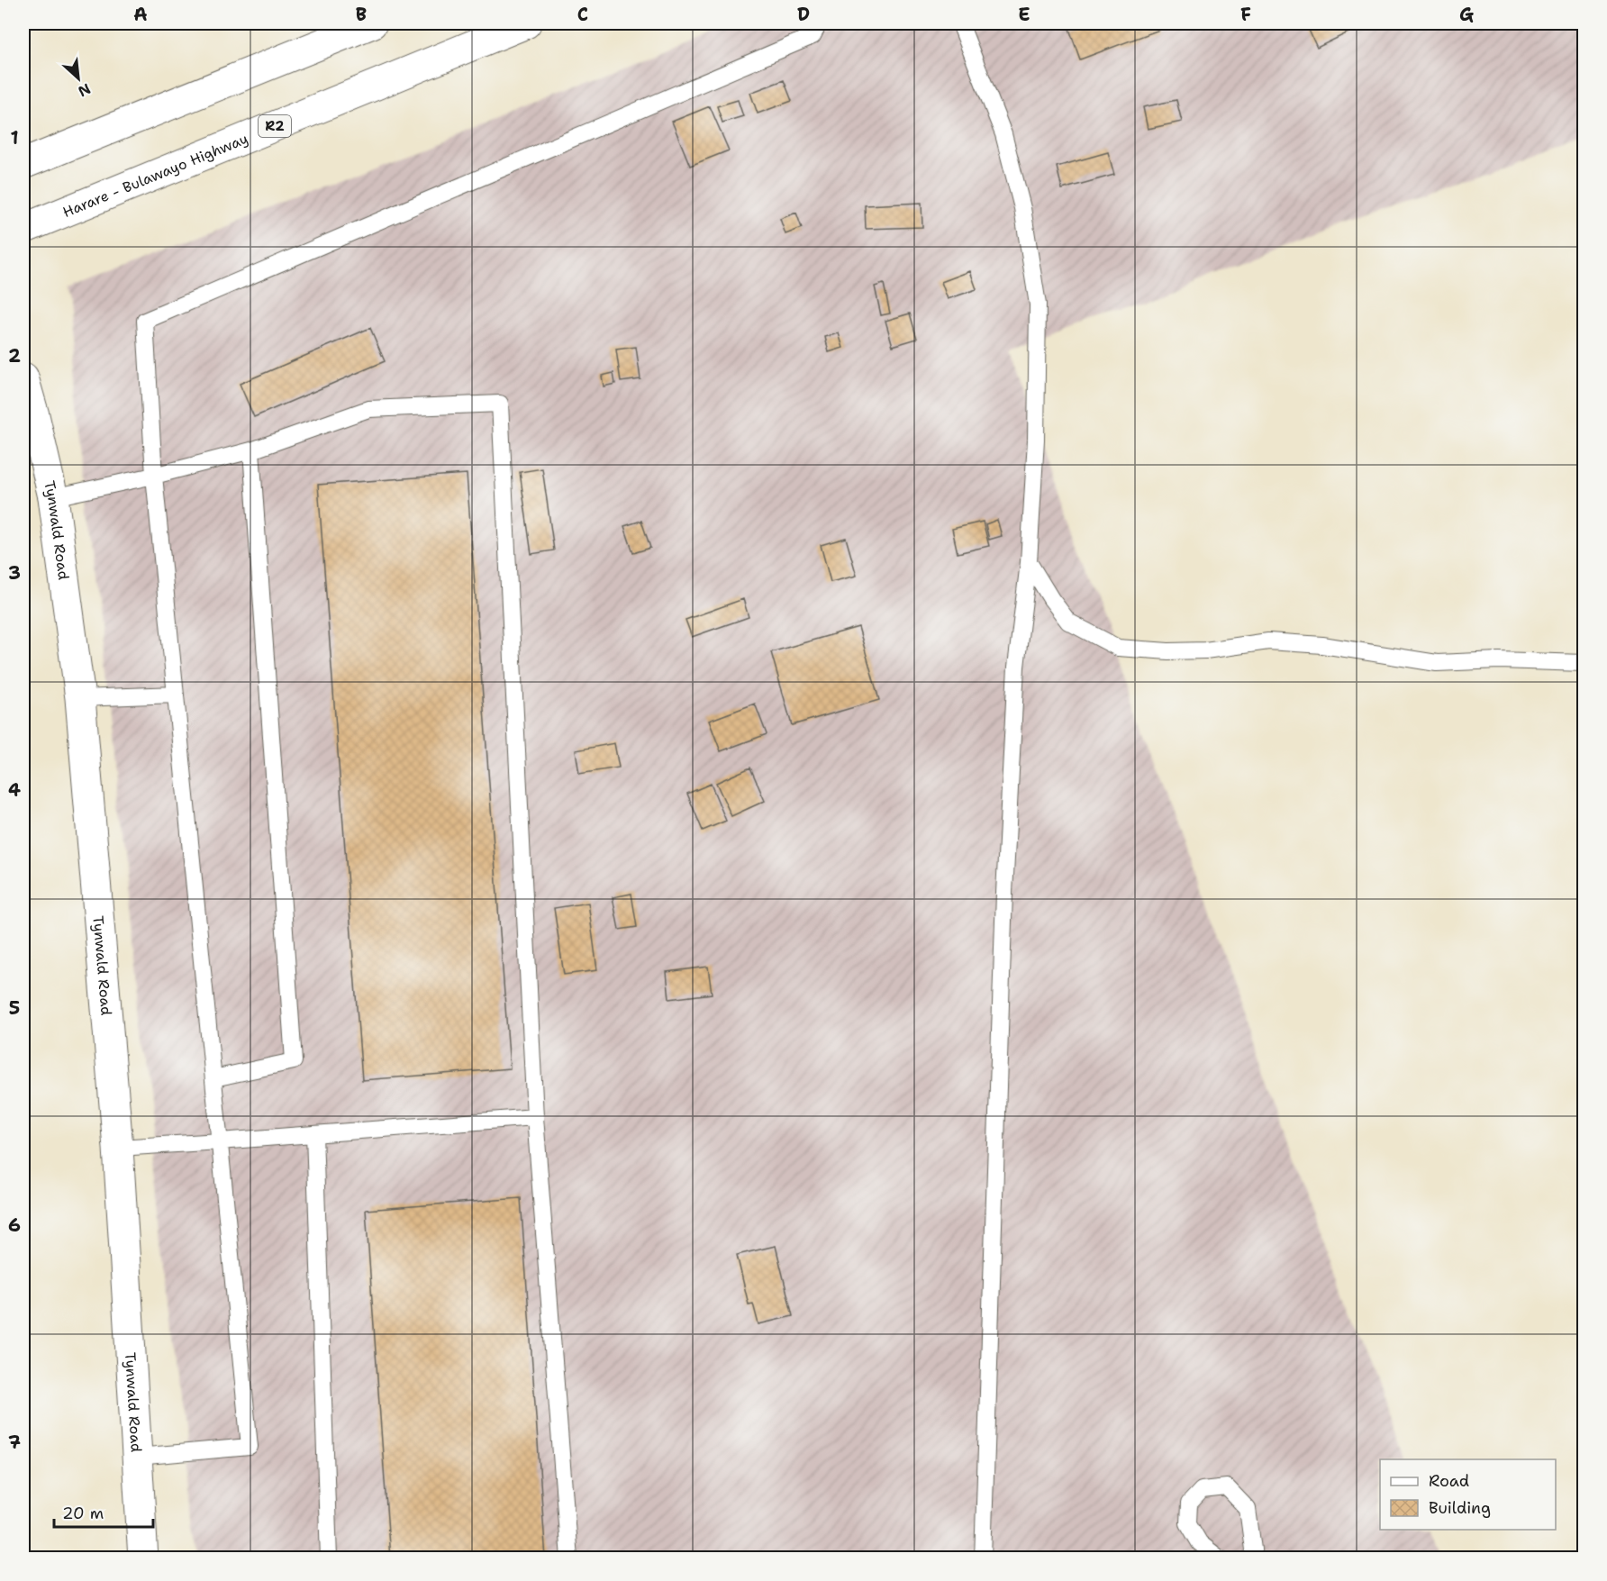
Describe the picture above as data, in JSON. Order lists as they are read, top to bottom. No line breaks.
{"streets":{"main road":["R2","Harare - Bulawayo Highway","Tynwald Road"]},"legend":["Road","Building"],"scale_bar":"20 m","north":"bottom right","grid":{"columns":["A","B","C","D","E","F","G"],"rows":["1","2","3","4","5","6","7"]}}
